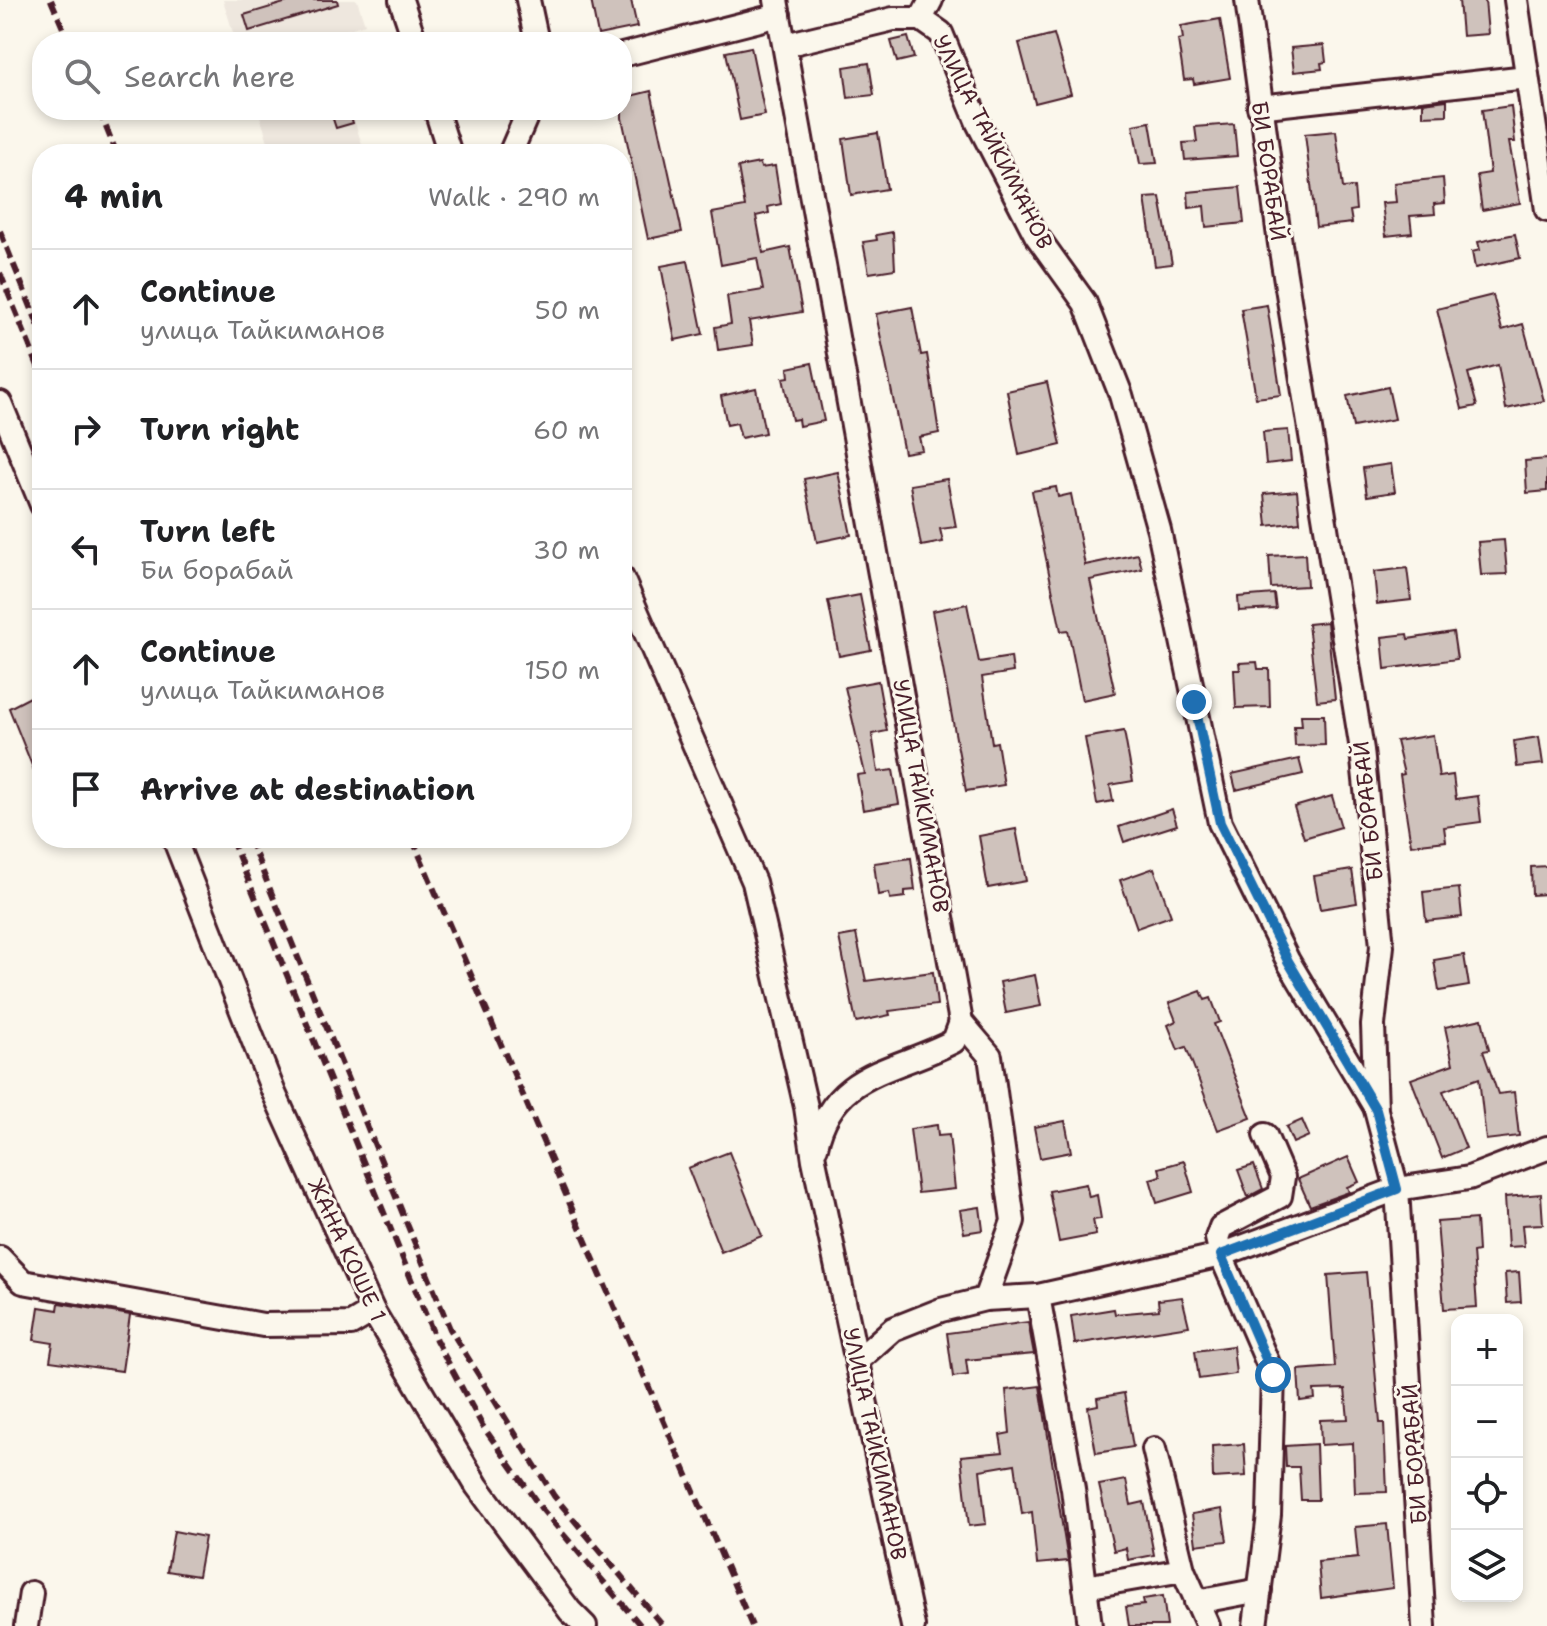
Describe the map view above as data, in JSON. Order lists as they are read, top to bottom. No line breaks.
{"streets":{"street":["УЛИЦА ТАЙКИМАНОВ","БИ БОРАБАЙ","ЖАНА КОШЕ 1"]},"crossings":[["УЛИЦА ТАЙКИМАНОВ","БИ БОРАБАЙ"]],"page":{"search":"Search here","heading":["4 min","Walk · 290 m"],"list":[["Continue","улица Тайкиманов","50 m"],["Turn right","60 m"],["Turn left","Би борабай","30 m"],["Continue","улица Тайкиманов","150 m"],"Arrive at destination"],"map_buttons":["+","−"]}}
